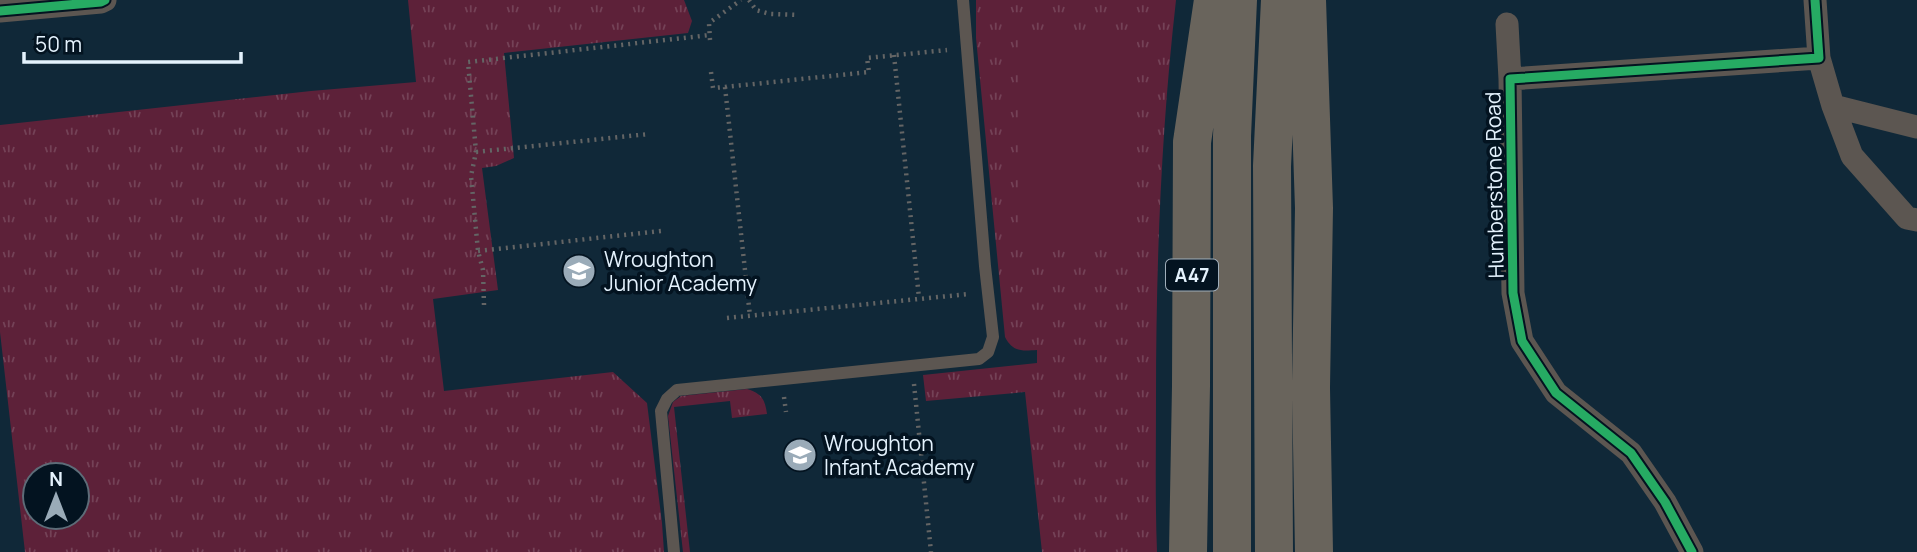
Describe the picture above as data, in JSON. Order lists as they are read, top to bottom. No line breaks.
{"streets":{"highway":["A47"],"street":["Humberstone Road"]},"places":{"school or university":["Wroughton Junior Academy","Wroughton Infant Academy"]},"scale_bar":"50 m","north":"top"}
